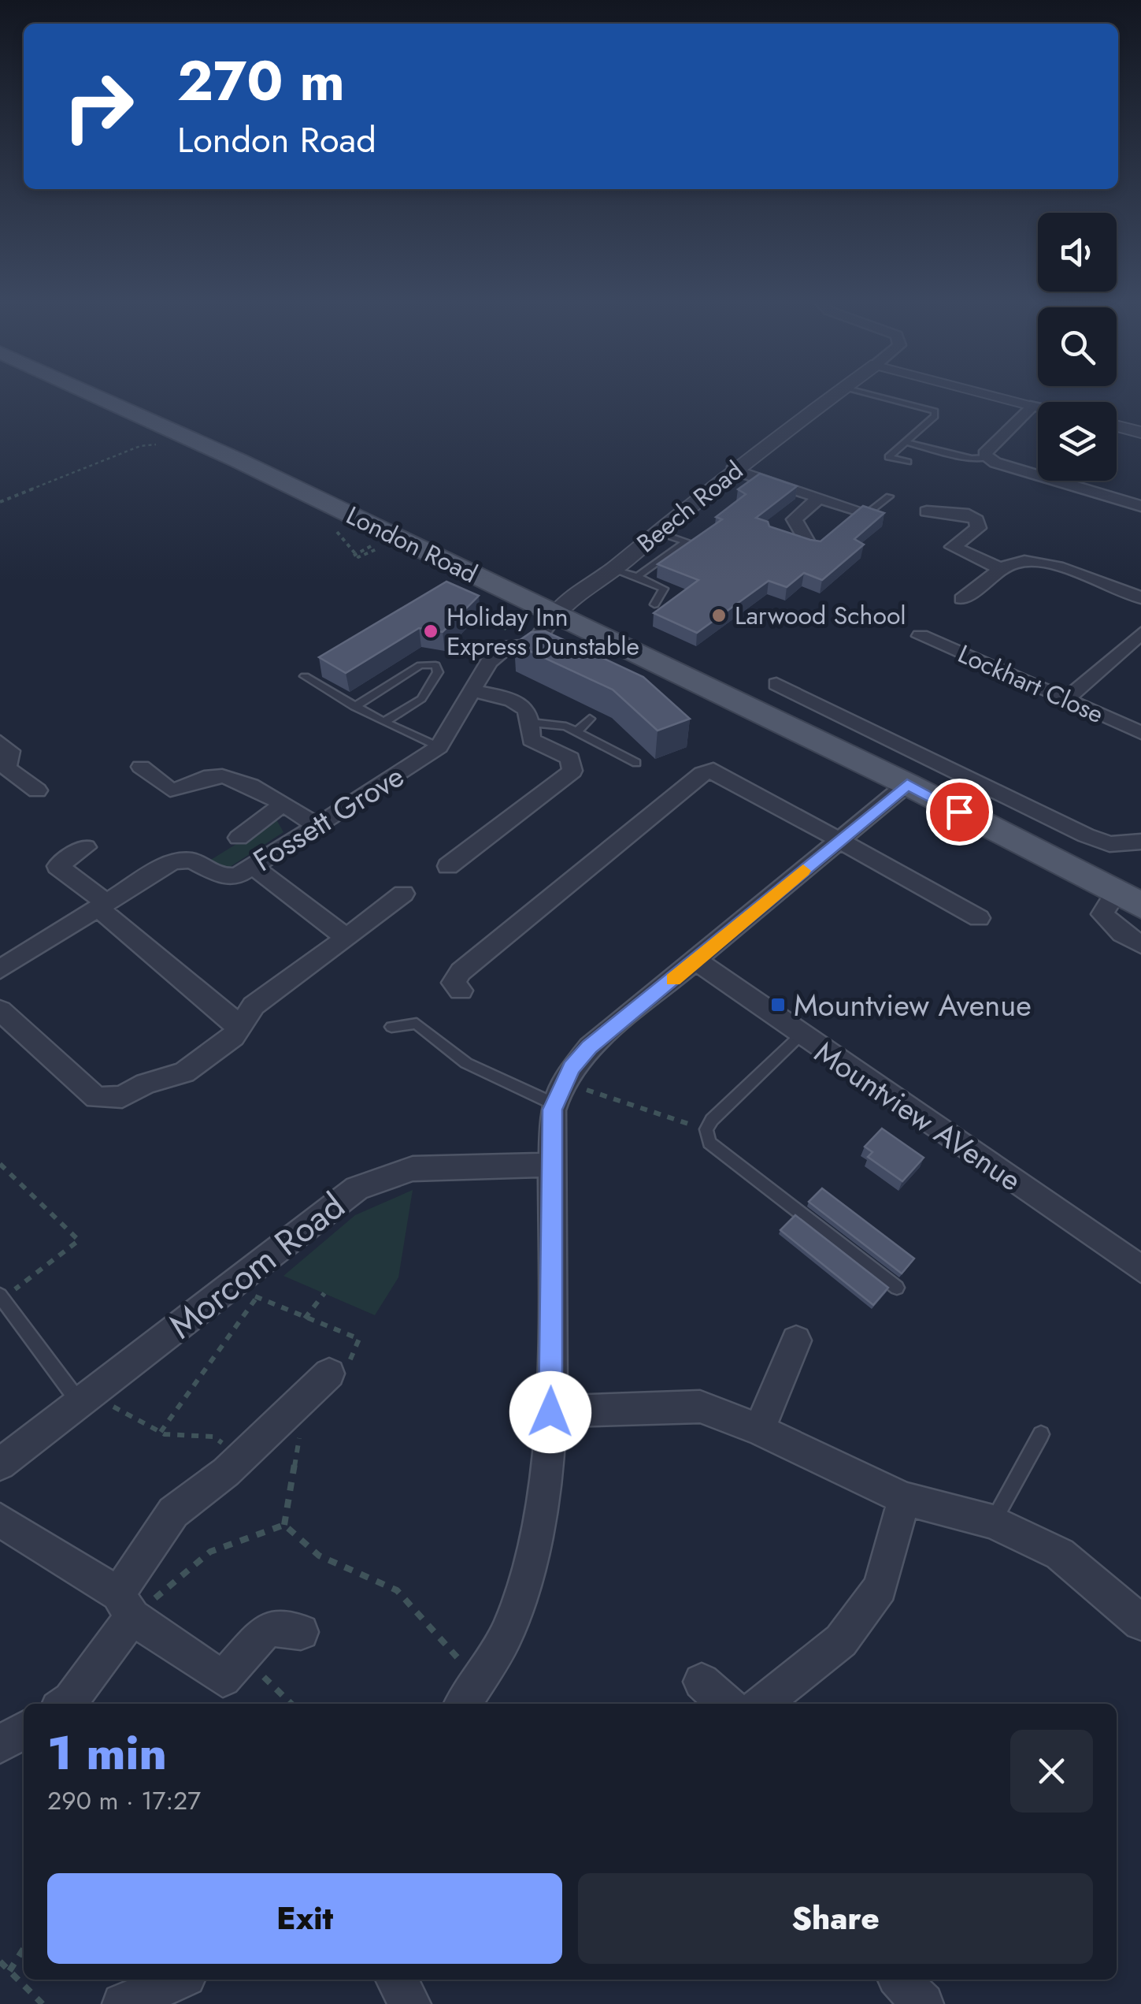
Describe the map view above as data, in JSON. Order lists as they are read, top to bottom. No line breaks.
{"streets":{"main road":["London Road"],"street":["Beech Road","Lockhart Close","Fossett Grove","Mountview AVenue","Morcom Road"]},"crossings":[["Beech Road","London Road"],["Beech Road","Fossett Grove"],["London Road","Fossett Grove"]],"places":{"other":["Larwood School","Holiday Inn Express Dunstable"],"transit":["Mountview Avenue"]},"page":{"turn":["270 m","London Road"],"heading":["1 min","290 m · 17:27"],"buttons":["Exit","Share"]}}
